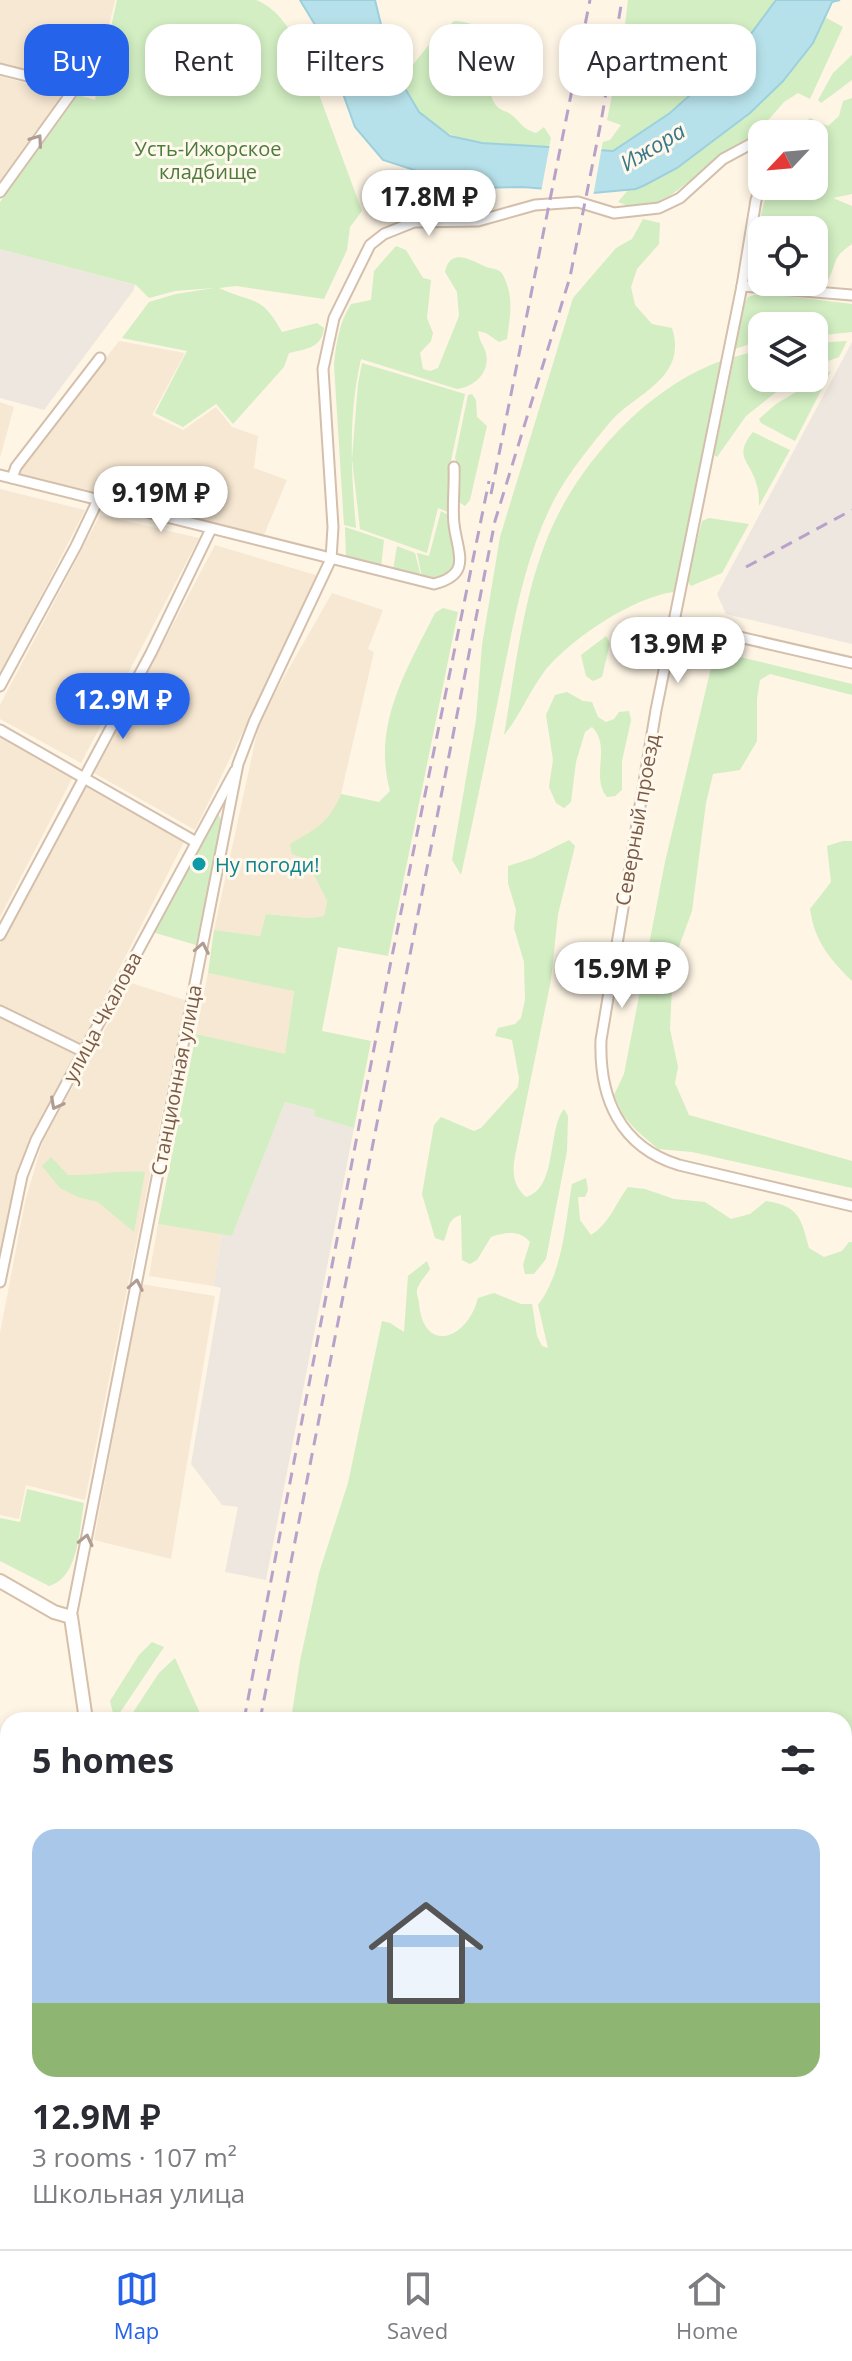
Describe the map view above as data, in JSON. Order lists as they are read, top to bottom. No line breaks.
{"streets":{"street":["Северный проезд","улица Чкалова","Станционная улица"]},"crossings":[["улица Чкалова","Станционная улица"]],"one_way":["улица Чкалова","Станционная улица"],"water":["Ижора"],"parks":["Усть-Ижорское кладбище"],"places":["Ну погоди!"],"north":"bottom left","page":{"chip":["Buy","Rent","Filters","New","Apartment"],"price":["17.8M ₽","9.19M ₽","13.9M ₽","12.9M ₽","15.9M ₽"],"heading":"5 homes","list":[{"name":"12.9M ₽","note":"3 rooms · 107 m² · Школьная улица"}],"tabs":["Map","Saved","Home"]}}
